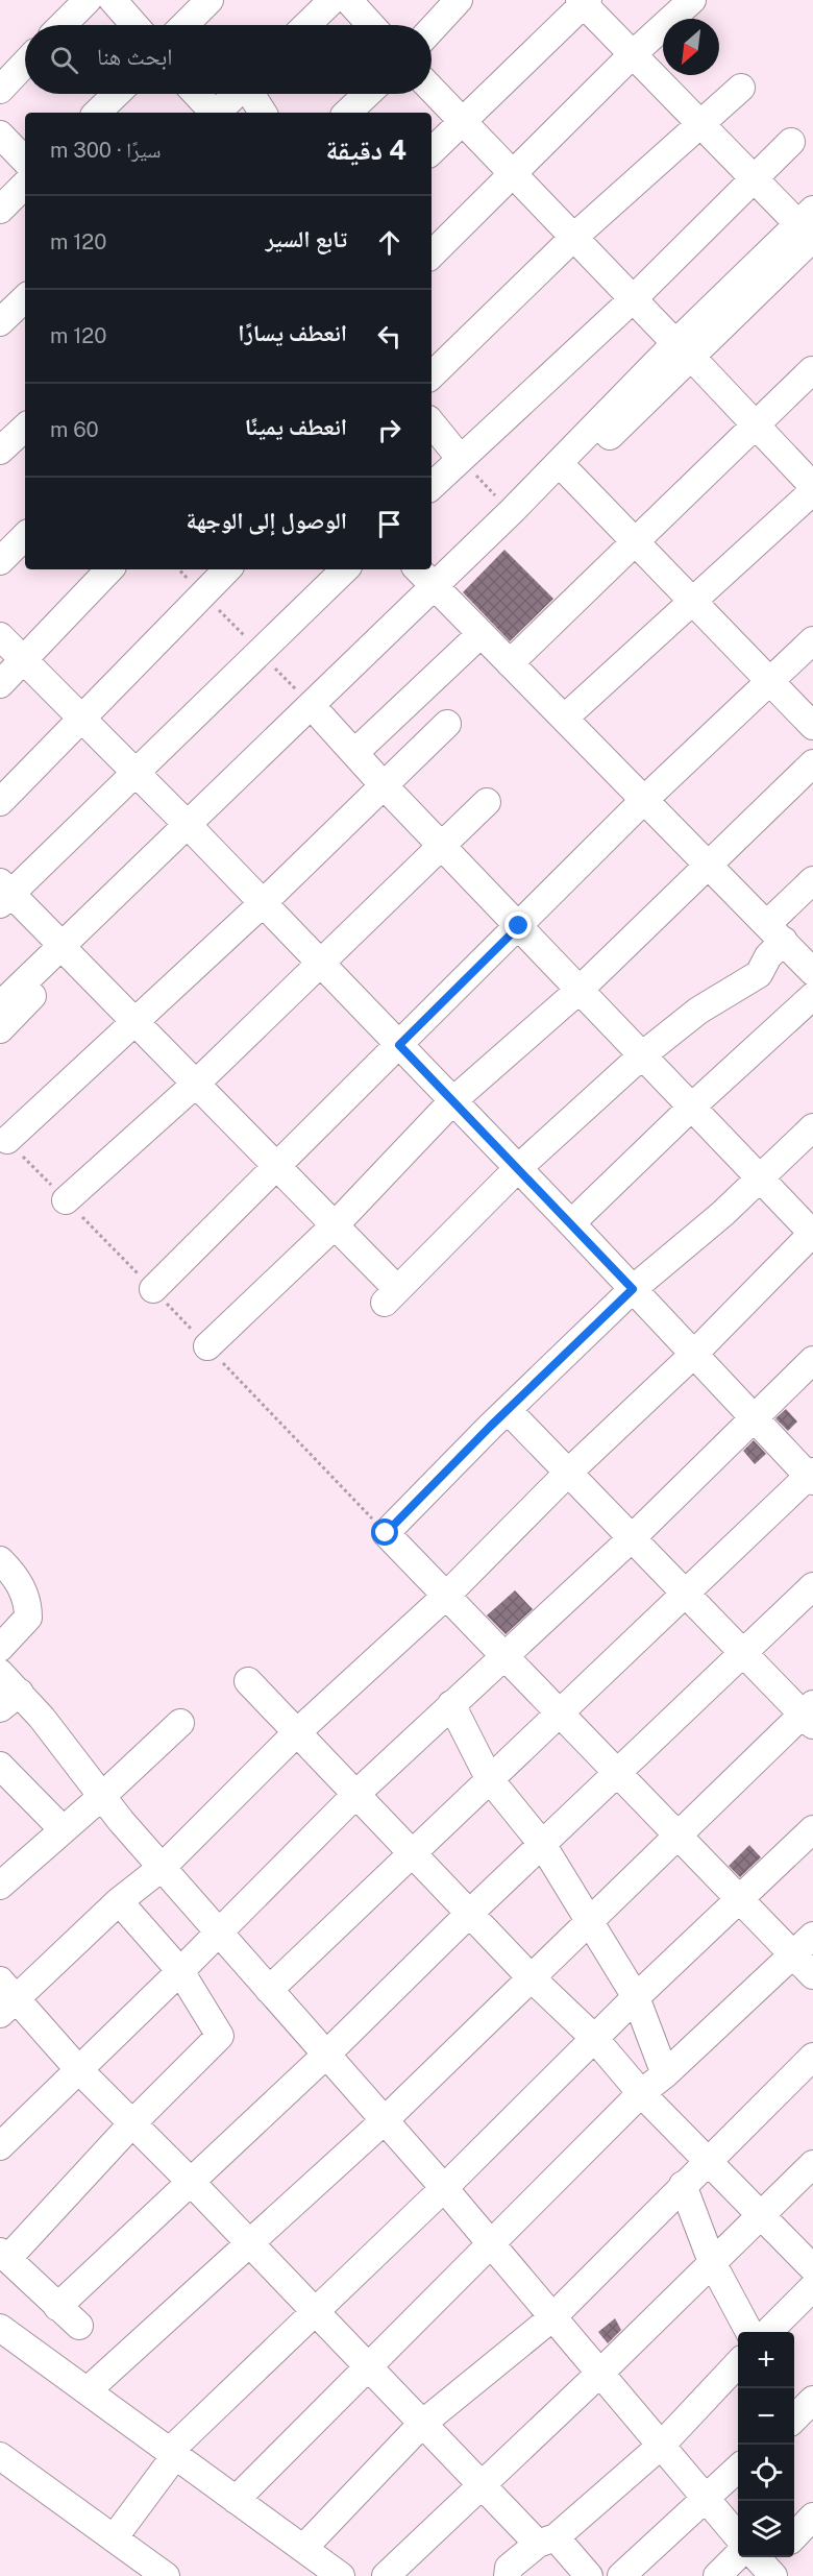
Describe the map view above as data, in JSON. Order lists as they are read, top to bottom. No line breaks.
{"north":"bottom left","page":{"search":"ابحث هنا","heading":["4 دقيقة","سيرًا · 300 m"],"list":[["تابع السير","120 m"],["انعطف يسارًا","120 m"],["انعطف يمينًا","60 m"],"الوصول إلى الوجهة"],"map_buttons":["+","−"]}}
